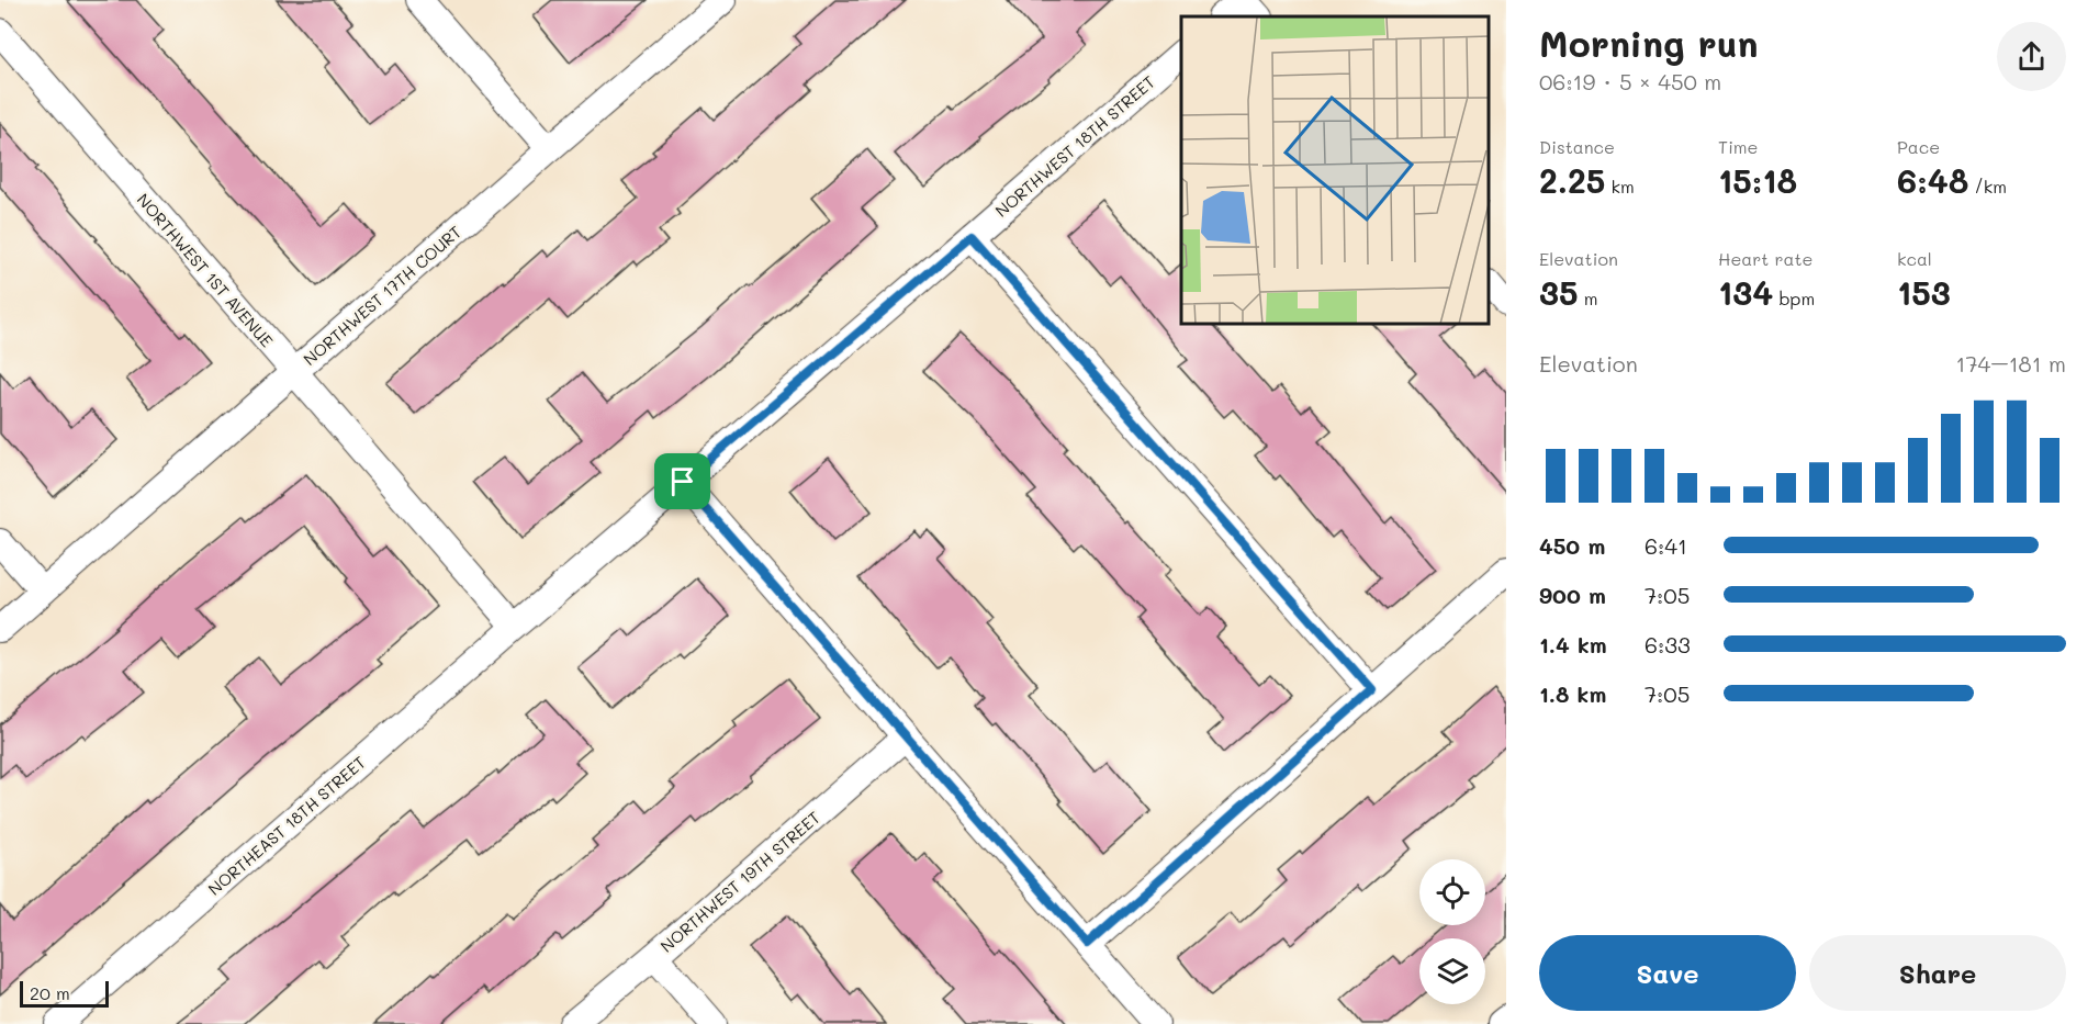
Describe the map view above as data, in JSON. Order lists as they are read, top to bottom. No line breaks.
{"streets":{"street":["NORTHWEST 18TH STREET","NORTHWEST 1ST AVENUE","NORTHWEST 17TH COURT","NORTHEAST 18TH STREET","NORTHWEST 19TH STREET"]},"crossings":[["NORTHWEST 18TH STREET","NORTHWEST 1ST AVENUE"],["NORTHWEST 18TH STREET","NORTHEAST 18TH STREET"],["NORTHWEST 1ST AVENUE","NORTHWEST 17TH COURT"],["NORTHWEST 1ST AVENUE","NORTHEAST 18TH STREET"]],"scale_bar":"20 m","page":{"heading":["Morning run","06:19 · 5 × 450 m"],"stats":[["Distance","2.25 km"],["Time","15:18"],["Pace","6:48 /km"],["Elevation","35 m"],["Heart rate","134 bpm"],["kcal","153"]],"chart":["Elevation","174–181 m"],"list":[{"name":"450 m","note":"6:41"},{"name":"900 m","note":"7:05"},{"name":"1.4 km","note":"6:33"},{"name":"1.8 km","note":"7:05"}],"buttons":["Save","Share"],"scale":"20 m"}}
